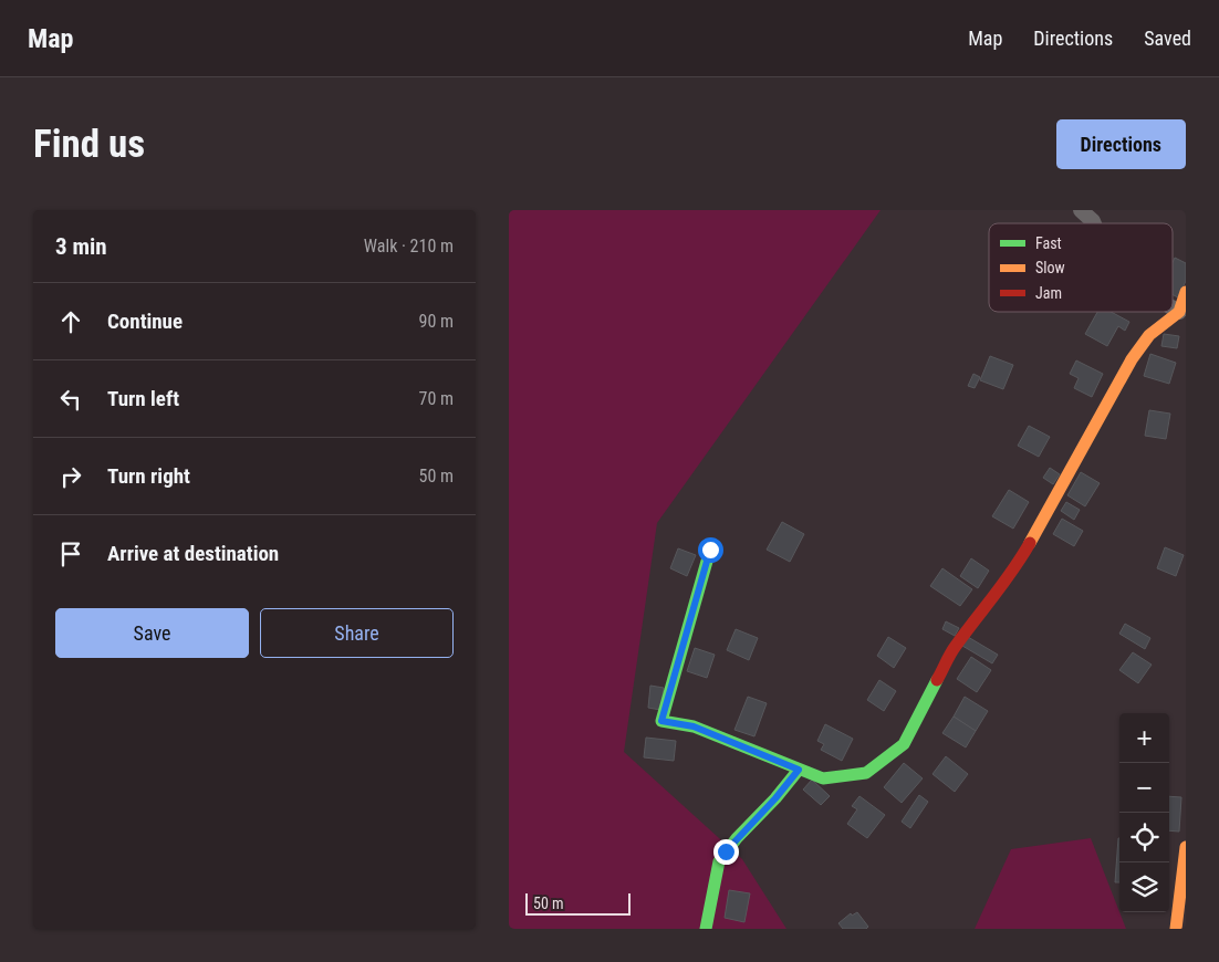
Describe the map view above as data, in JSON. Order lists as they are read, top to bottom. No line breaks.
{"legend":["Fast","Slow","Jam"],"scale_bar":"50 m","page":{"header":"Map","nav":["Map","Directions","Saved"],"buttons":["Directions",["Save","Share"]],"title":"Find us","heading":["3 min","Walk · 210 m"],"list":[["Continue","90 m"],["Turn left","70 m"],["Turn right","50 m"],"Arrive at destination"],"map_buttons":["+","−"],"scale":"50 m"}}
